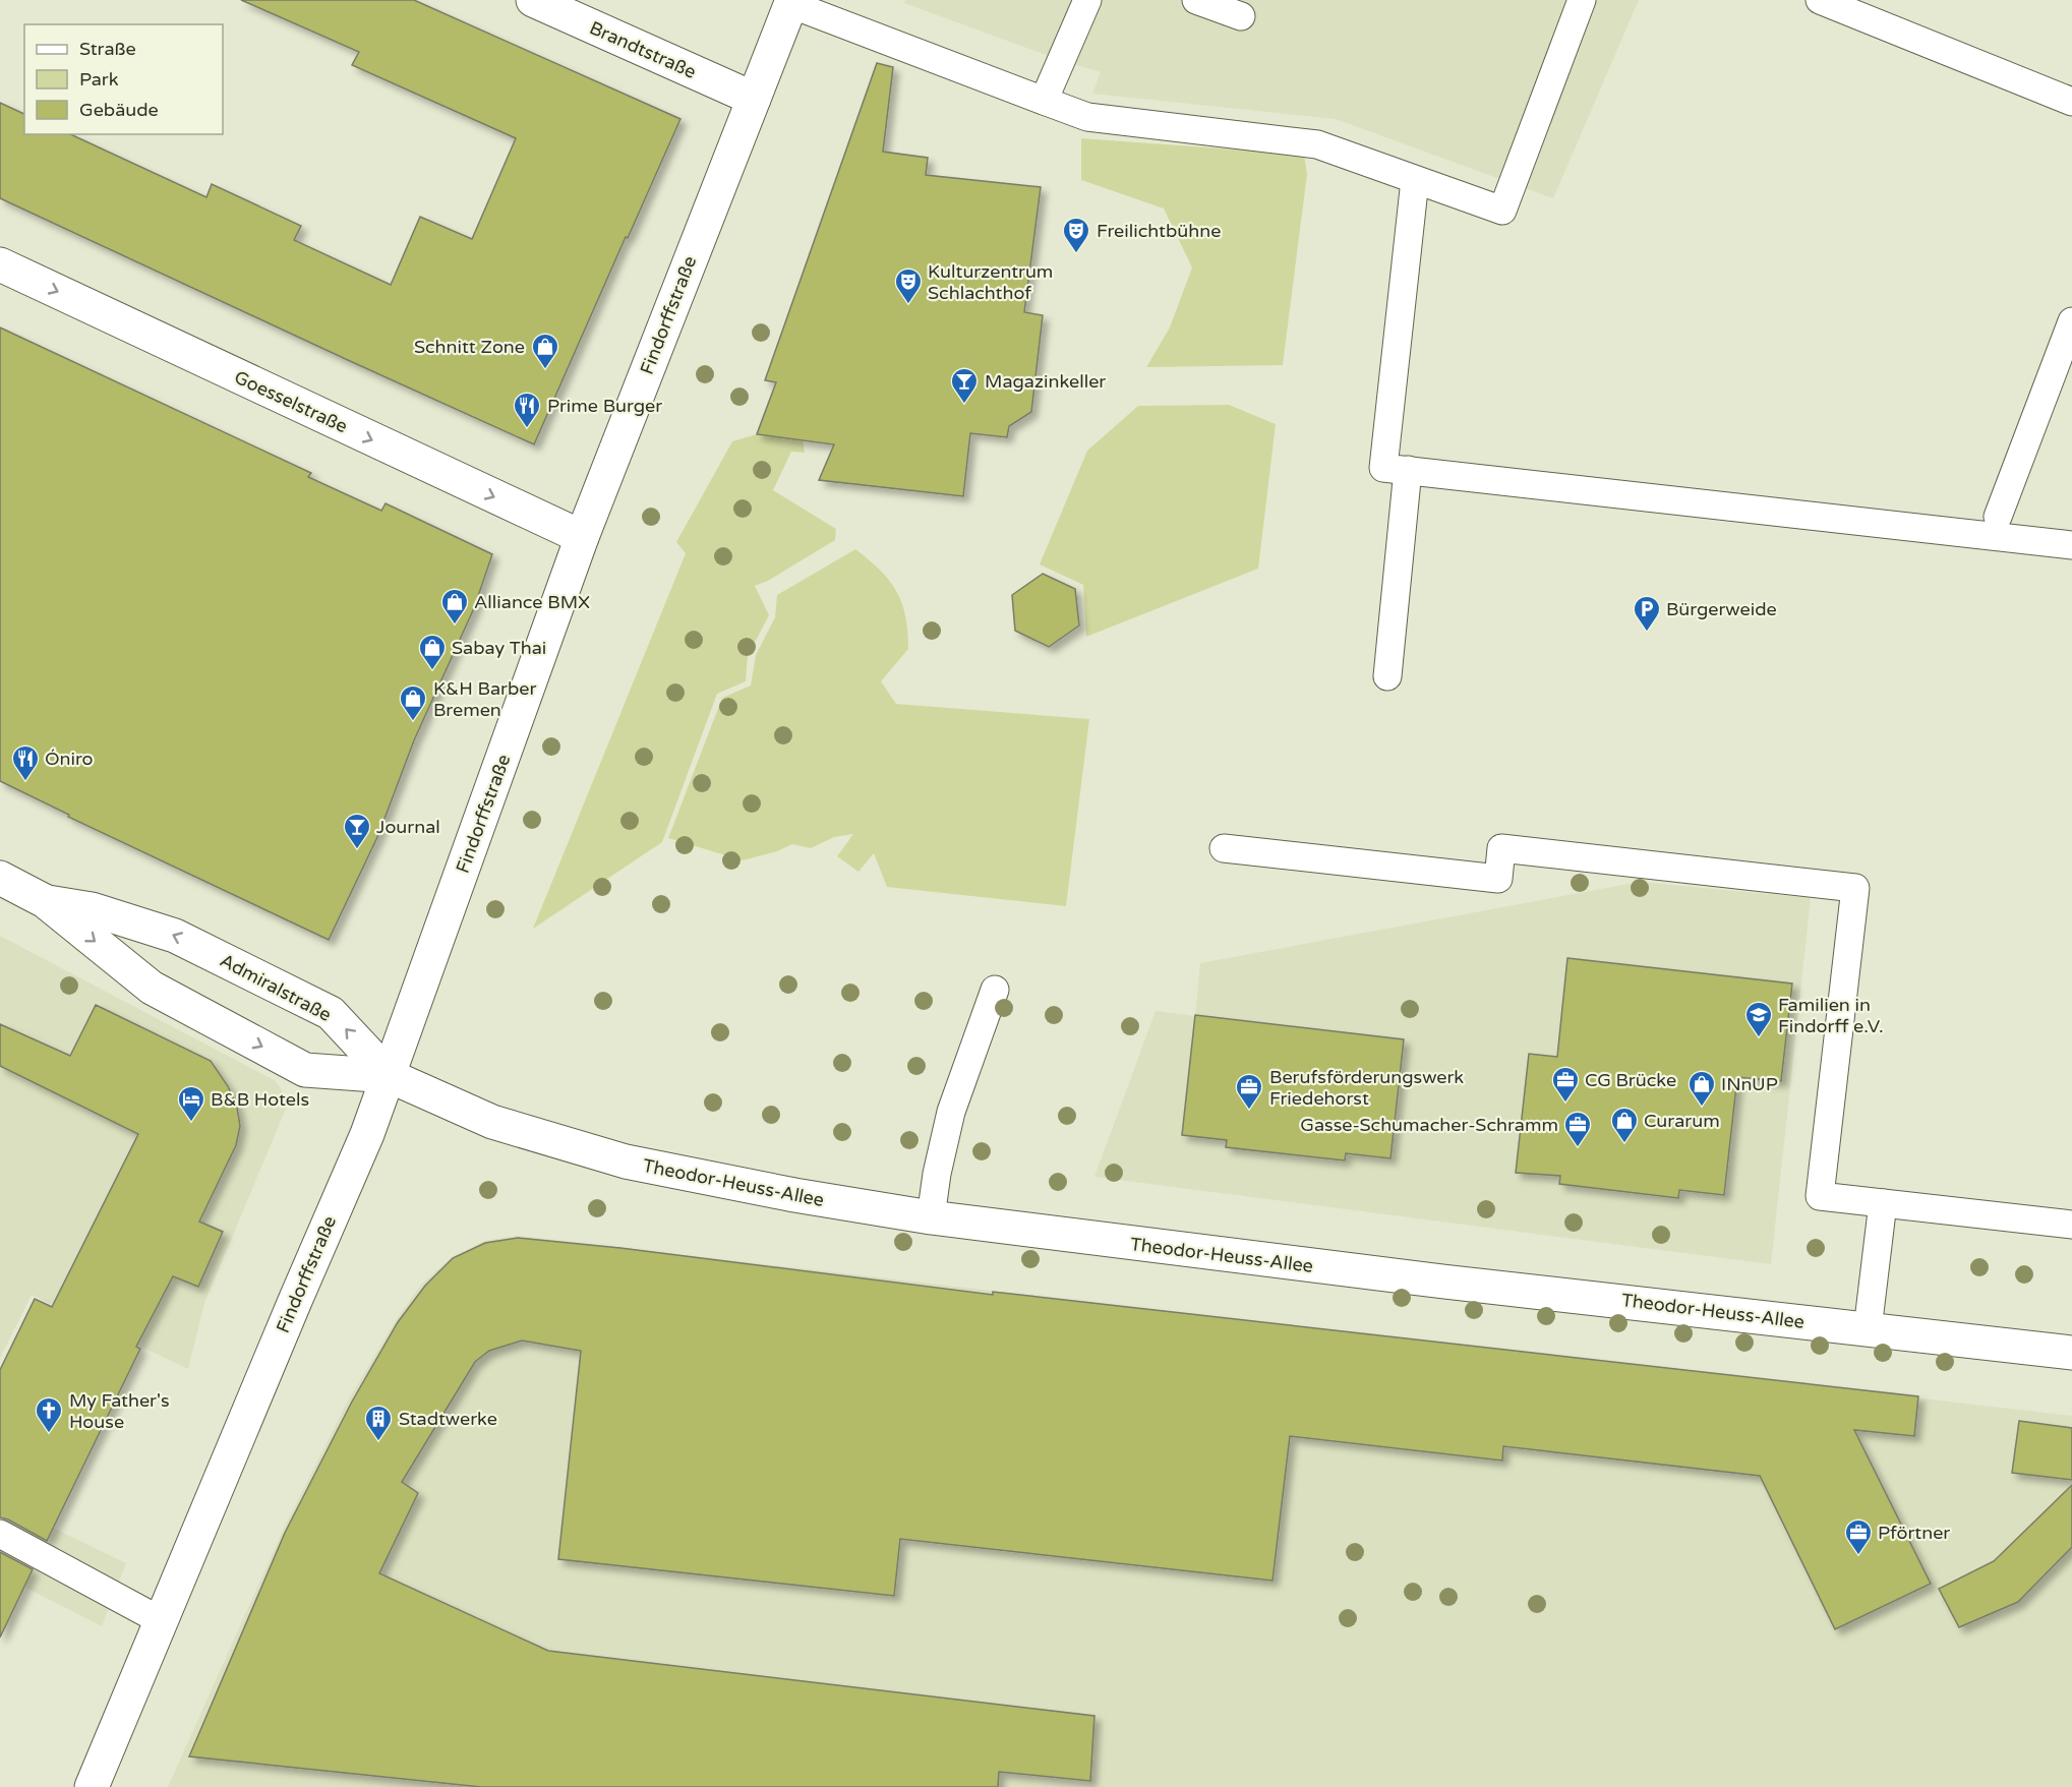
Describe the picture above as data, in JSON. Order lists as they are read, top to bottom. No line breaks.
{"streets":{"street":["Brandtstraße","Findorffstraße","Goesselstraße","Admiralstraße","Theodor-Heuss-Allee"]},"crossings":[["Brandtstraße","Findorffstraße"],["Findorffstraße","Goesselstraße"],["Findorffstraße","Admiralstraße"],["Findorffstraße","Theodor-Heuss-Allee"],["Admiralstraße","Theodor-Heuss-Allee"]],"one_way":["Goesselstraße"],"places":{"theatre":["Freilichtbühne","Kulturzentrum Schlachthof"],"shop":["Schnitt Zone","Alliance BMX","Sabay Thai","K&H Barber Bremen","INnUP","Curarum"],"bar":["Magazinkeller","Journal"],"restaurant":["Prime Burger","Óniro"],"parking":["Bürgerweide"],"school or university":["Familien in Findorff e.V."],"office":["CG Brücke","Berufsförderungswerk Friedehorst","Gasse-Schumacher-Schramm","Pförtner"],"hotel":["B&B Hotels"],"church":["My Father's House"],"building":["Stadtwerke"]},"legend":["Straße","Park","Gebäude"]}
